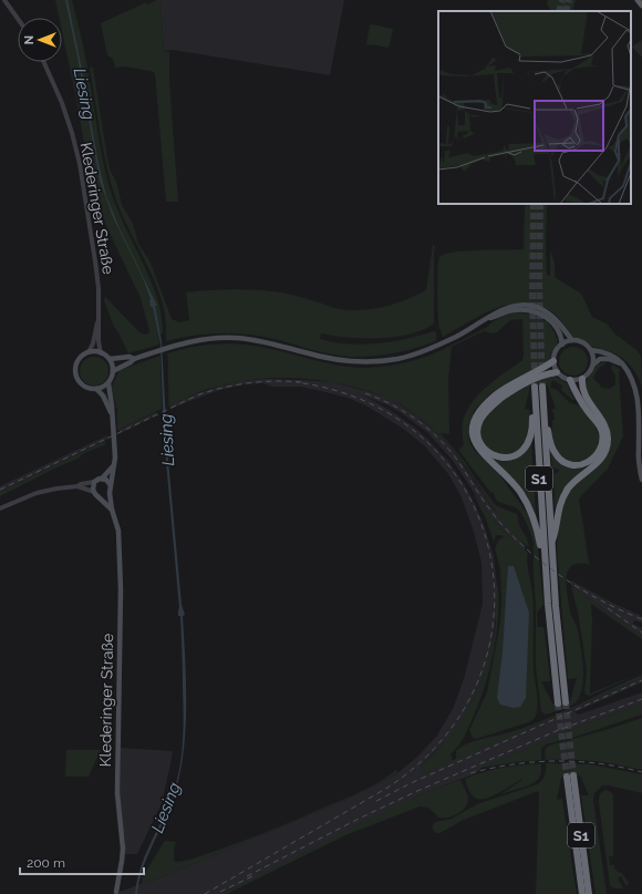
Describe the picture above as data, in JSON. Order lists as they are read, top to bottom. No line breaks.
{"streets":{"highway":["S1"],"main road":["Klederinger Straße"]},"water":["Liesing"],"scale_bar":"200 m","north":"left"}
